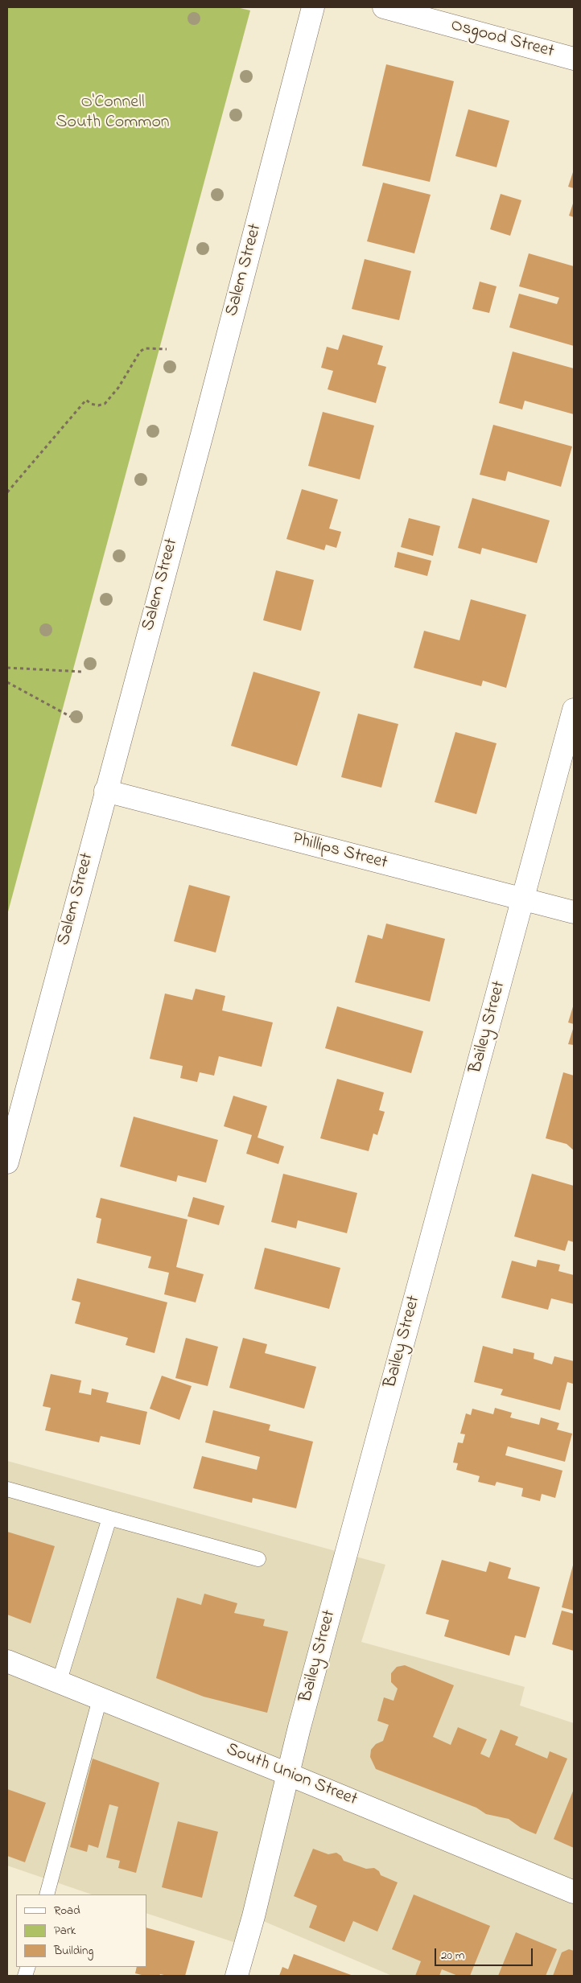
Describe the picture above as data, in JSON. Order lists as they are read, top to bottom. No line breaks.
{"streets":{"street":["Osgood Street","Salem Street","Phillips Street","Bailey Street","South Union Street"]},"crossings":[["Salem Street","Phillips Street"],["Phillips Street","Bailey Street"],["Bailey Street","South Union Street"]],"parks":["O'Connell South Common"],"legend":["Road","Park","Building"],"scale_bar":"20 m"}
